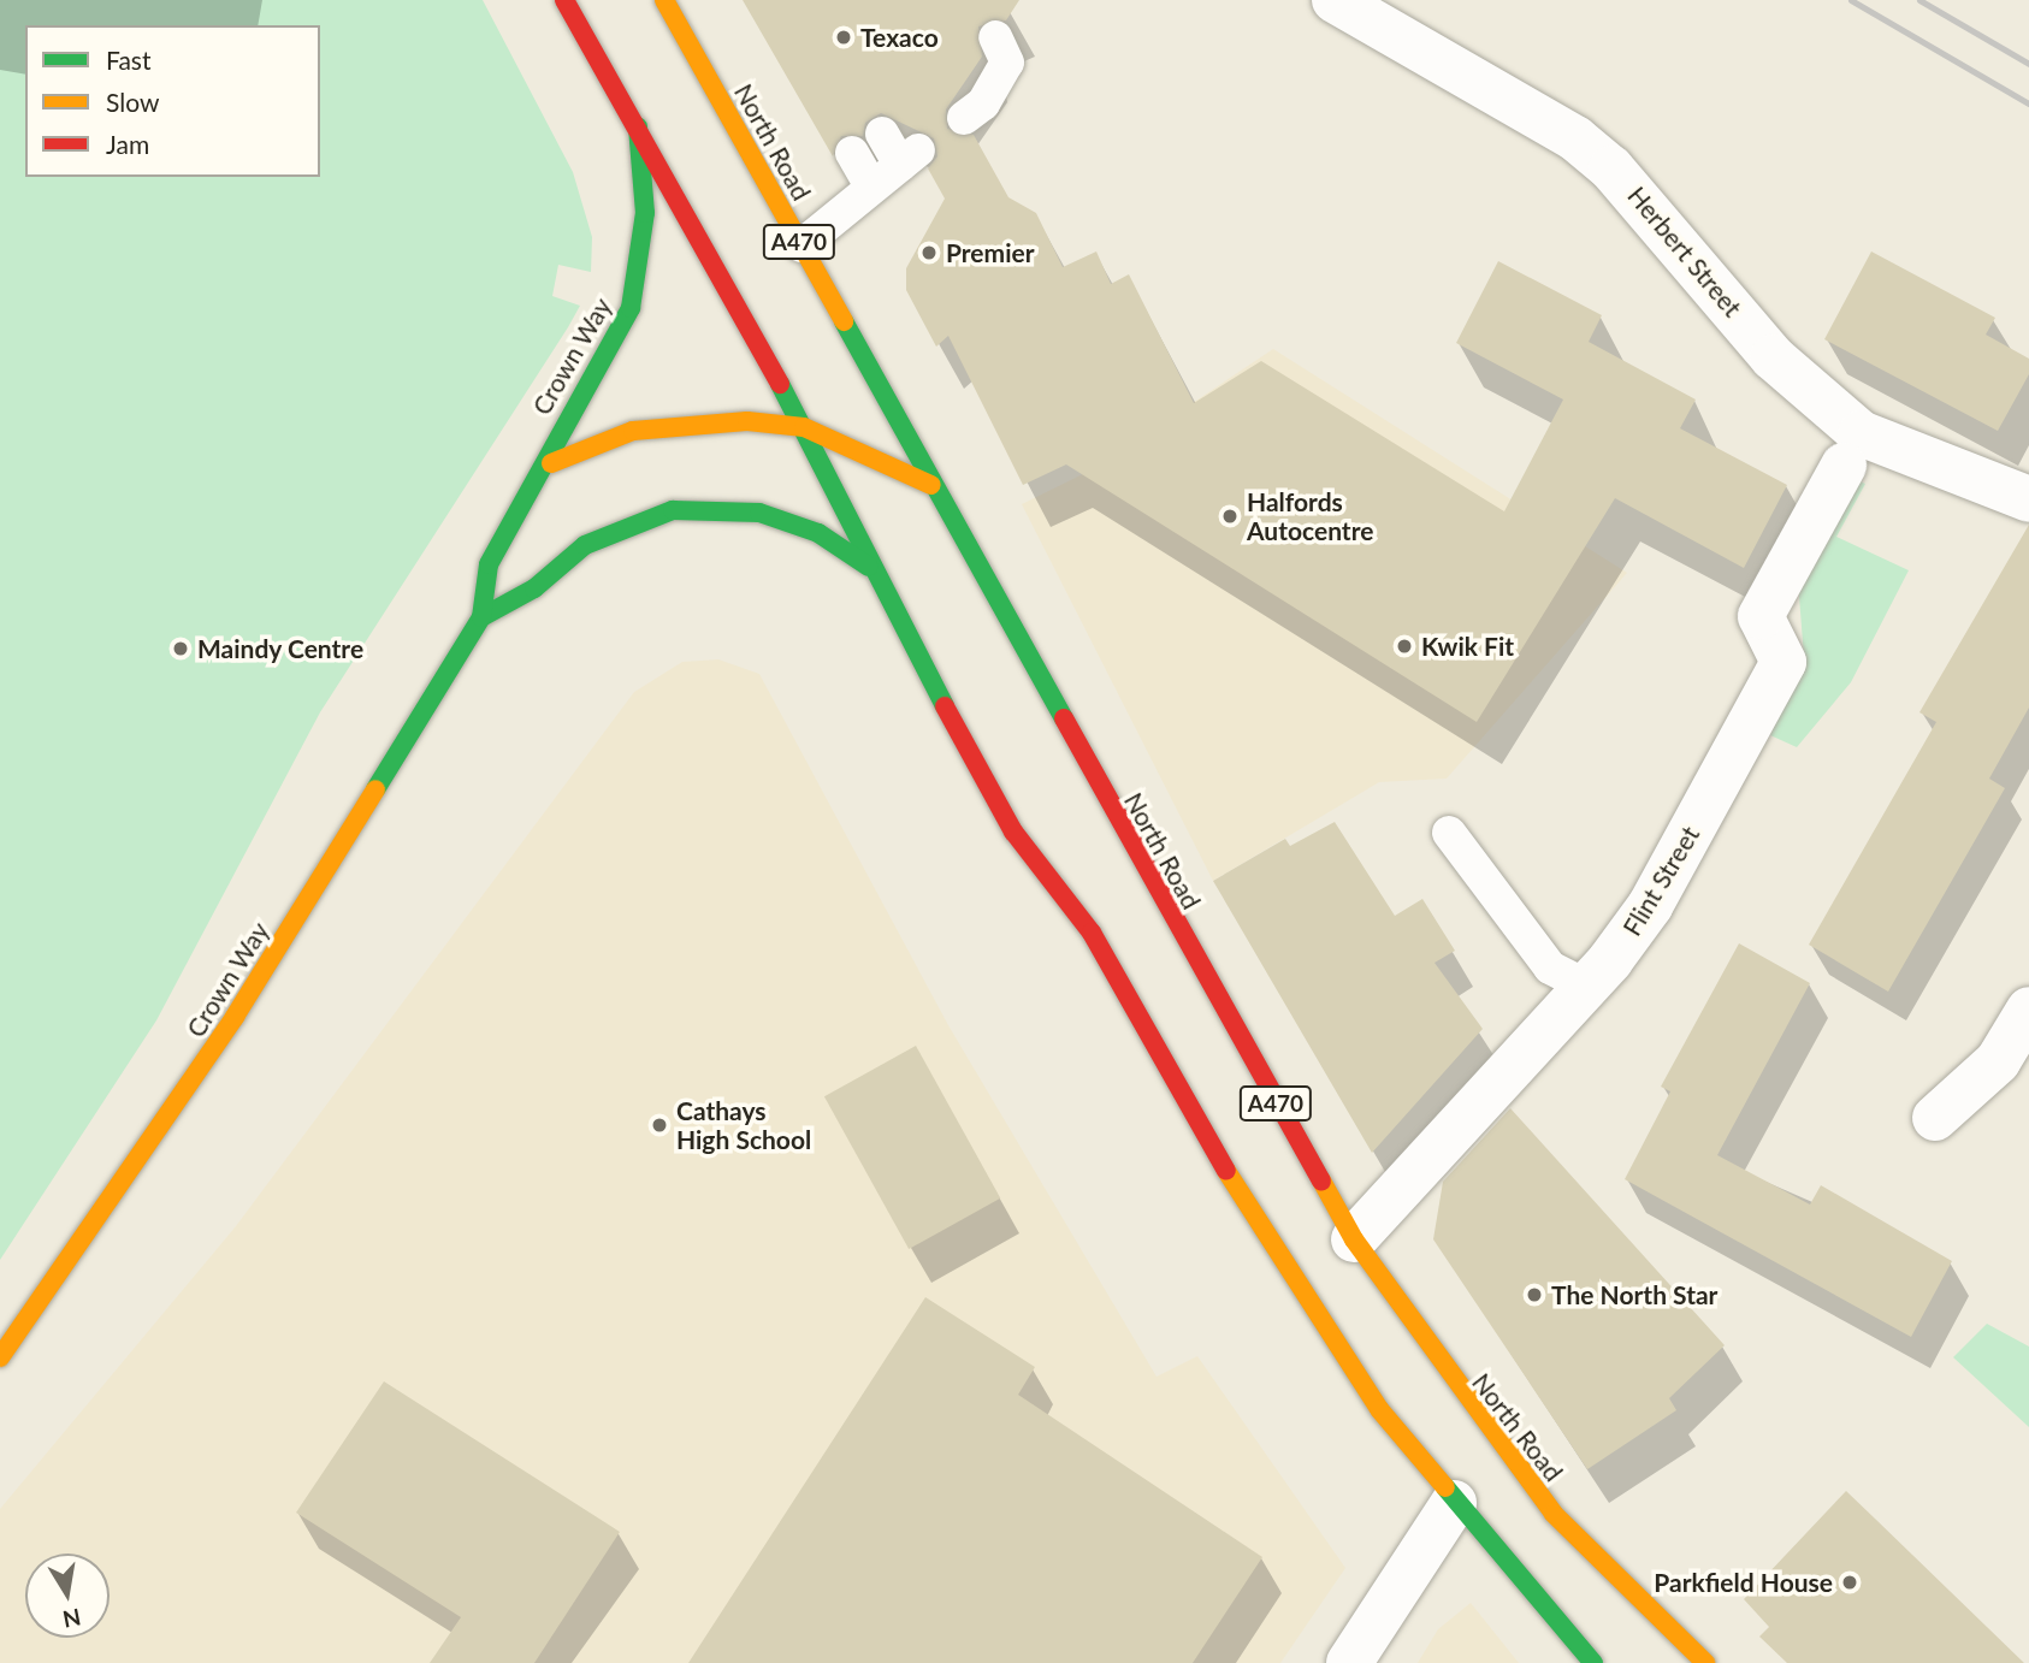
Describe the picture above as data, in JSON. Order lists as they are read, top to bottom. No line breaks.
{"streets":{"main road":["North Road","A470","Crown Way"],"street":["Herbert Street","Flint Street"]},"crossings":[["North Road","Flint Street"],["A470","Crown Way"]],"places":["Texaco","Premier","Halfords Autocentre","Kwik Fit","Maindy Centre","Cathays High School","The North Star","Parkfield House"],"legend":["Fast","Slow","Jam"],"north":"bottom"}
